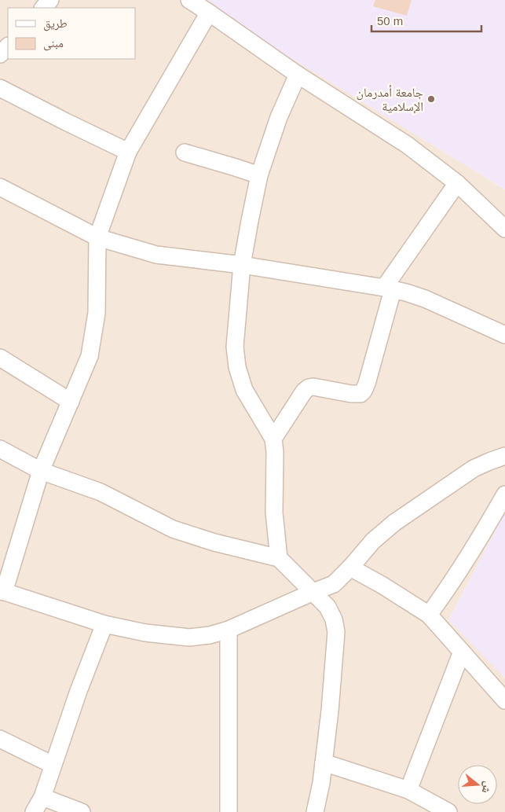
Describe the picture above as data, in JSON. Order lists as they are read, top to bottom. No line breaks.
{"places":["جامعة أمدرمان الإسلامية"],"legend":["طريق","مبنى"],"scale_bar":"50 m","north":"right"}
